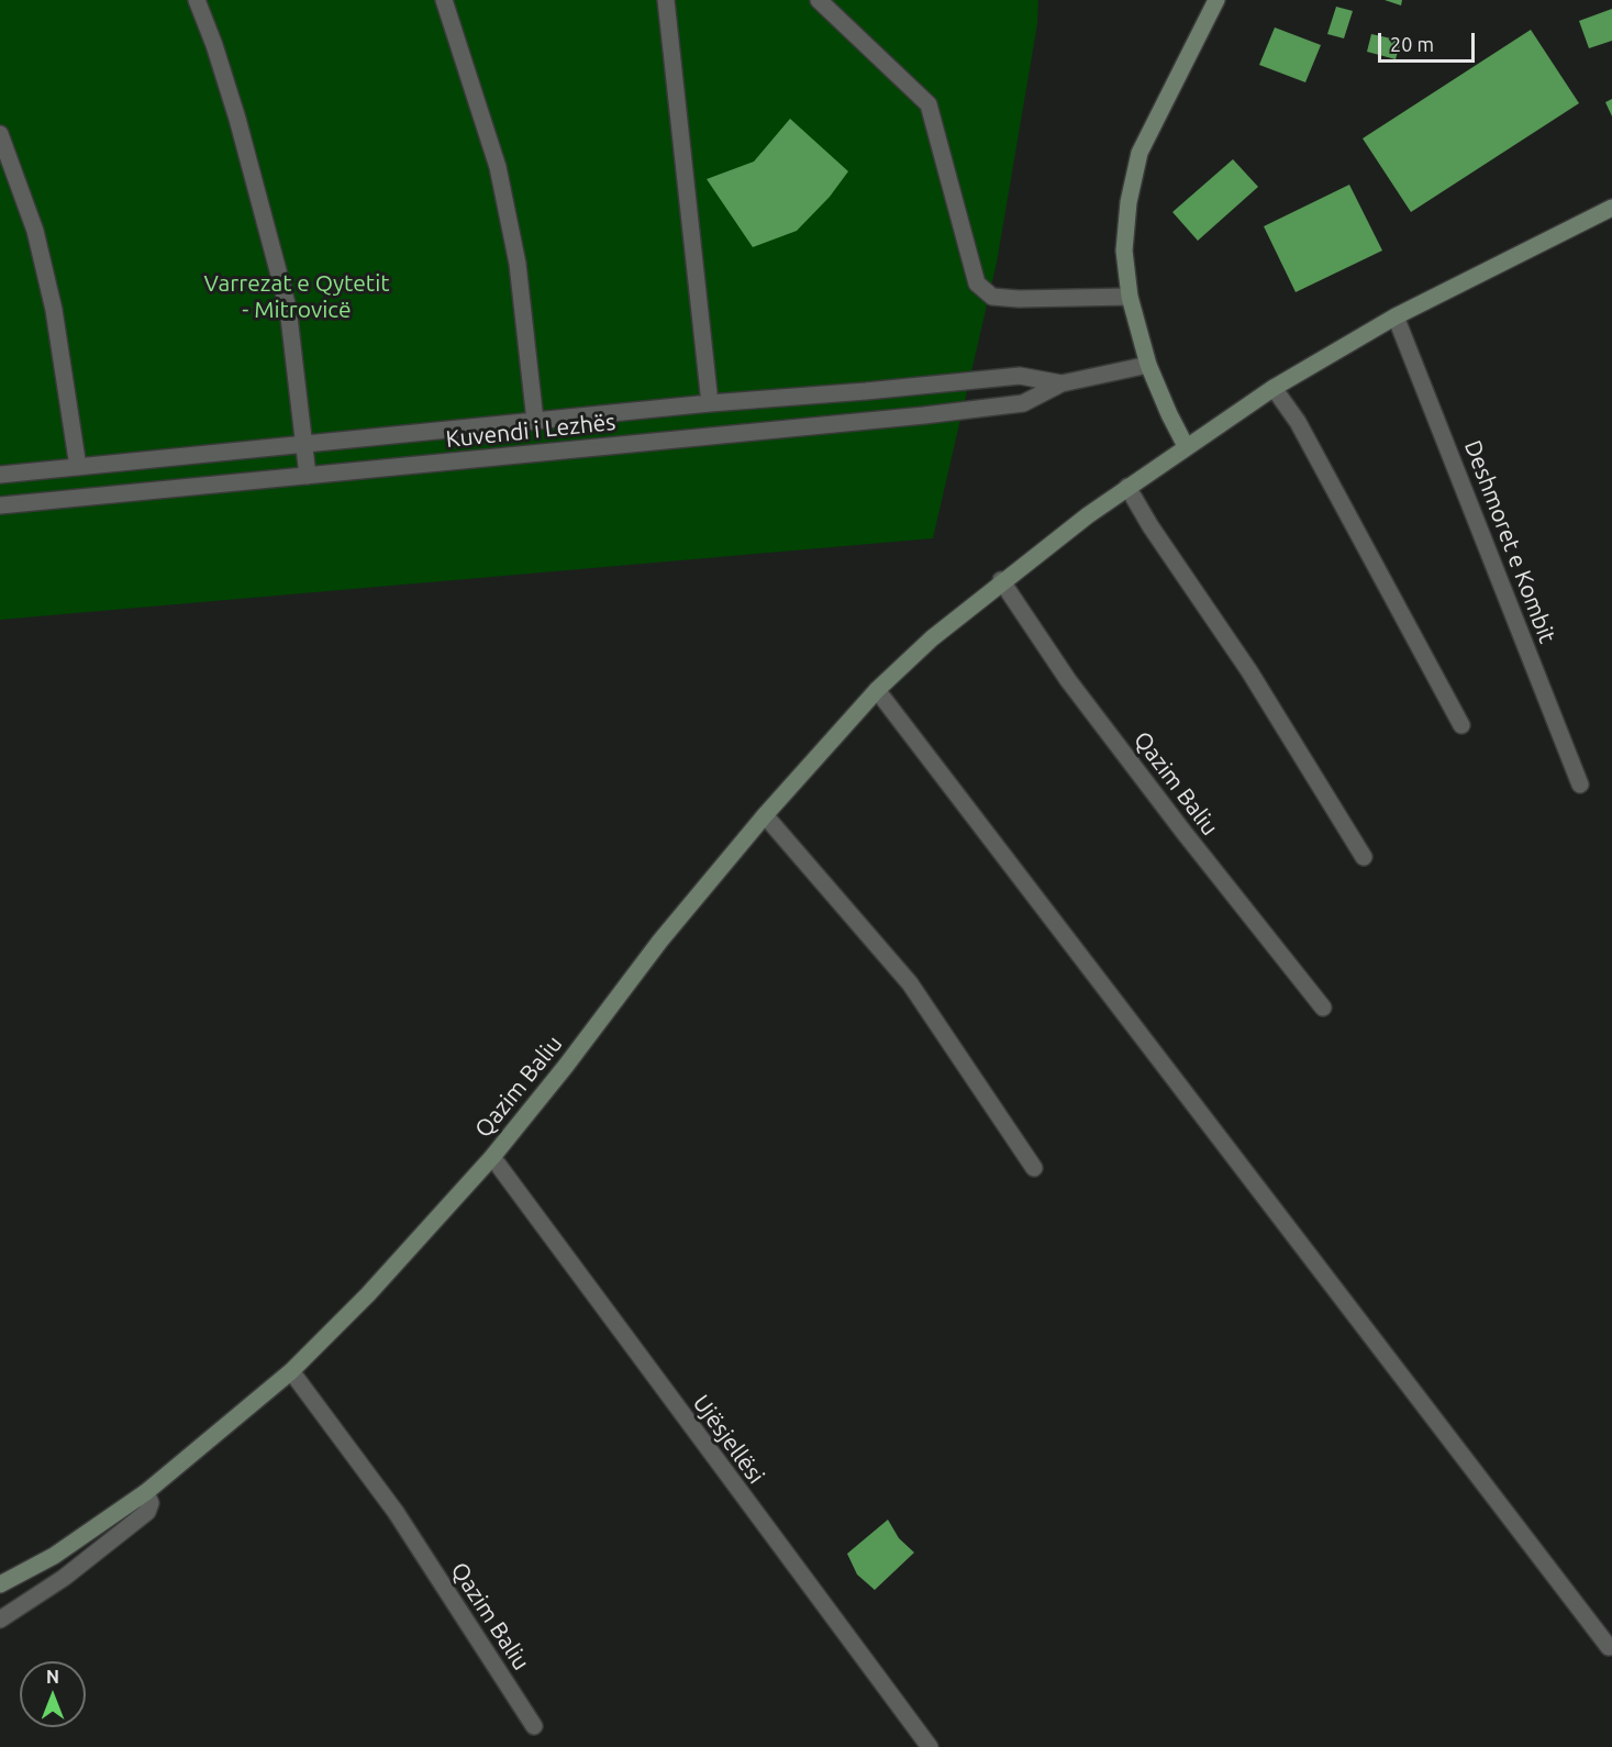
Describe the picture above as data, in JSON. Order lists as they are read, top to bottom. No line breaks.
{"streets":{"main road":["Qazim Baliu"],"street":["Kuvendi i Lezhës","Deshmoret e Kombit","Ujësjellësi"]},"crossings":[["Qazim Baliu","Ujësjellësi"]],"parks":["Varrezat e Qytetit - Mitrovicë"],"scale_bar":"20 m","north":"top"}
